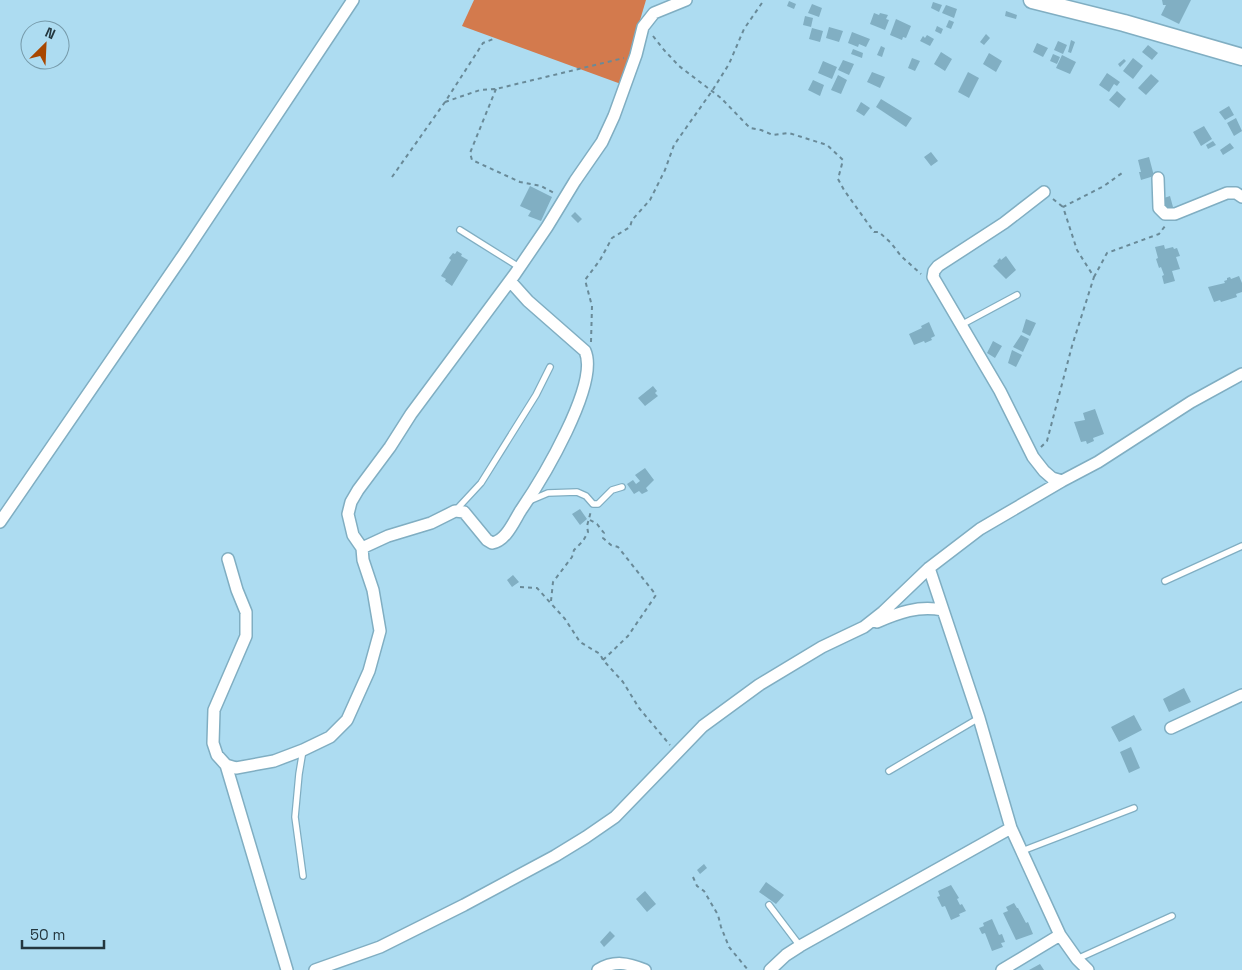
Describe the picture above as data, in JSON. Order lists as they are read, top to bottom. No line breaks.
{"scale_bar":"50 m","north":"top right"}
